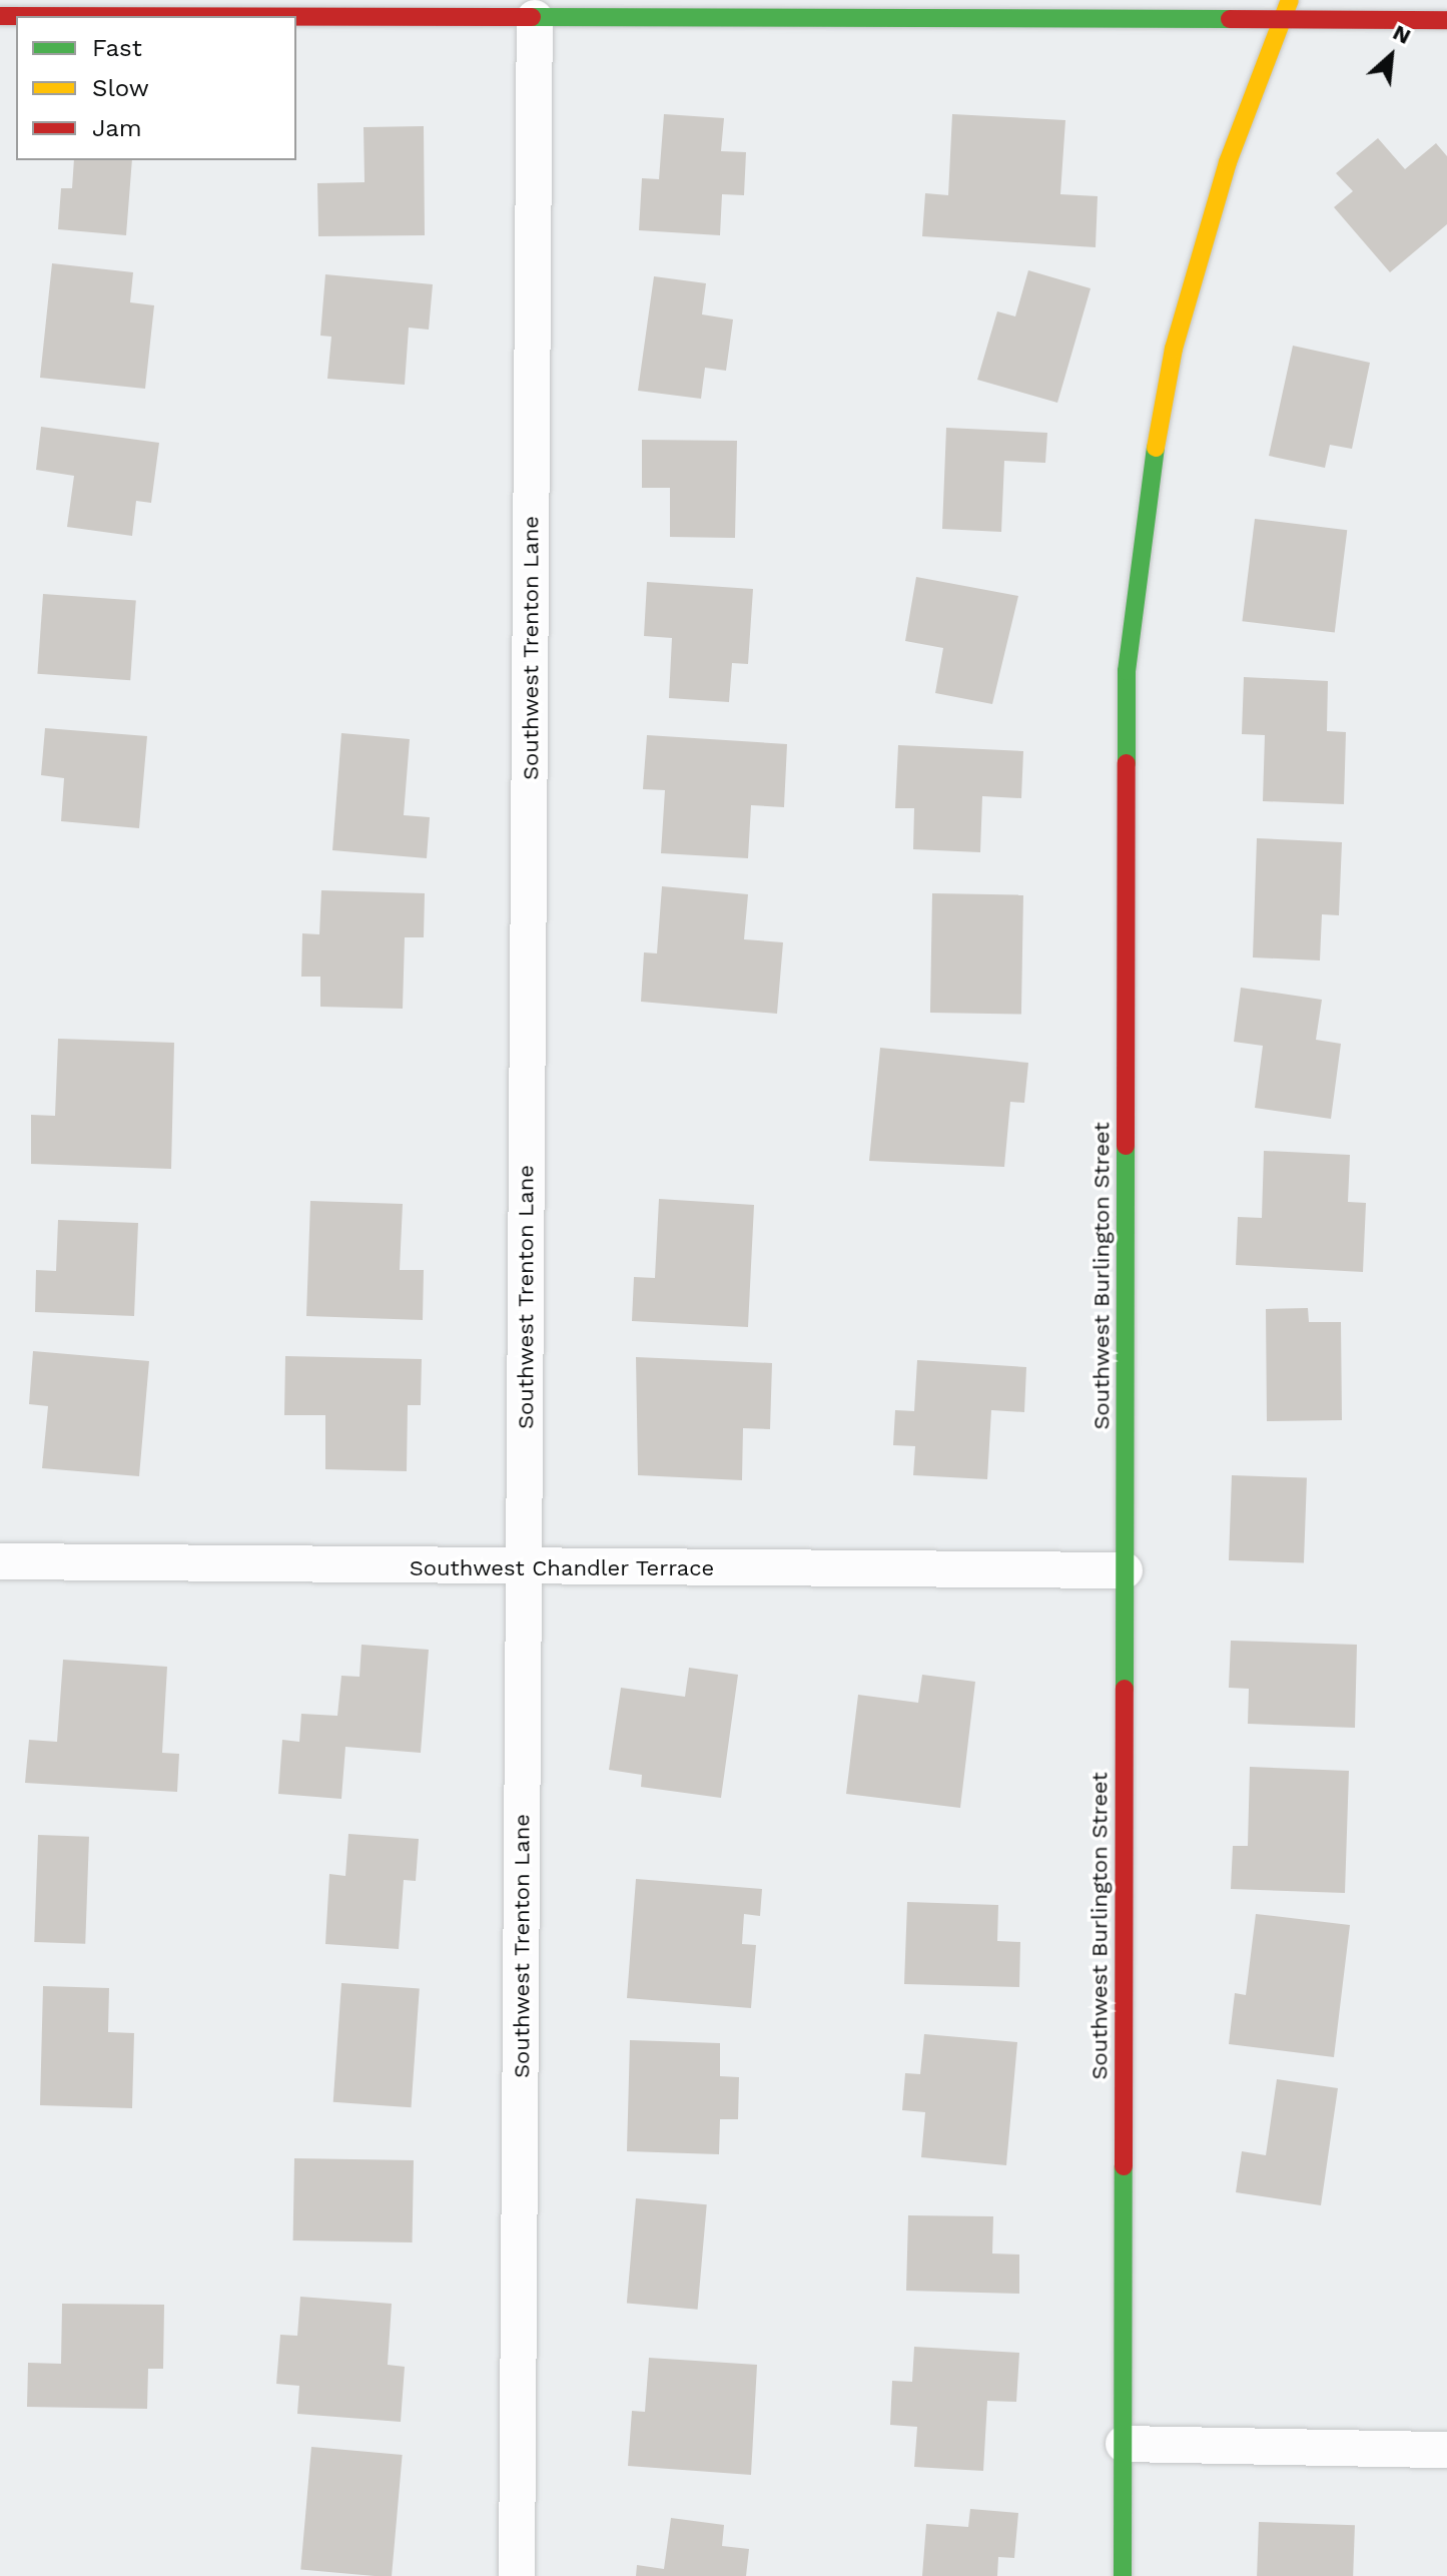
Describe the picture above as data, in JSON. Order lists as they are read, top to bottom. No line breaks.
{"streets":{"street":["Southwest Trenton Lane","Southwest Burlington Street","Southwest Chandler Terrace"]},"crossings":[["Southwest Trenton Lane","Southwest Chandler Terrace"],["Southwest Burlington Street","Southwest Chandler Terrace"]],"legend":["Fast","Slow","Jam"],"north":"top right"}
